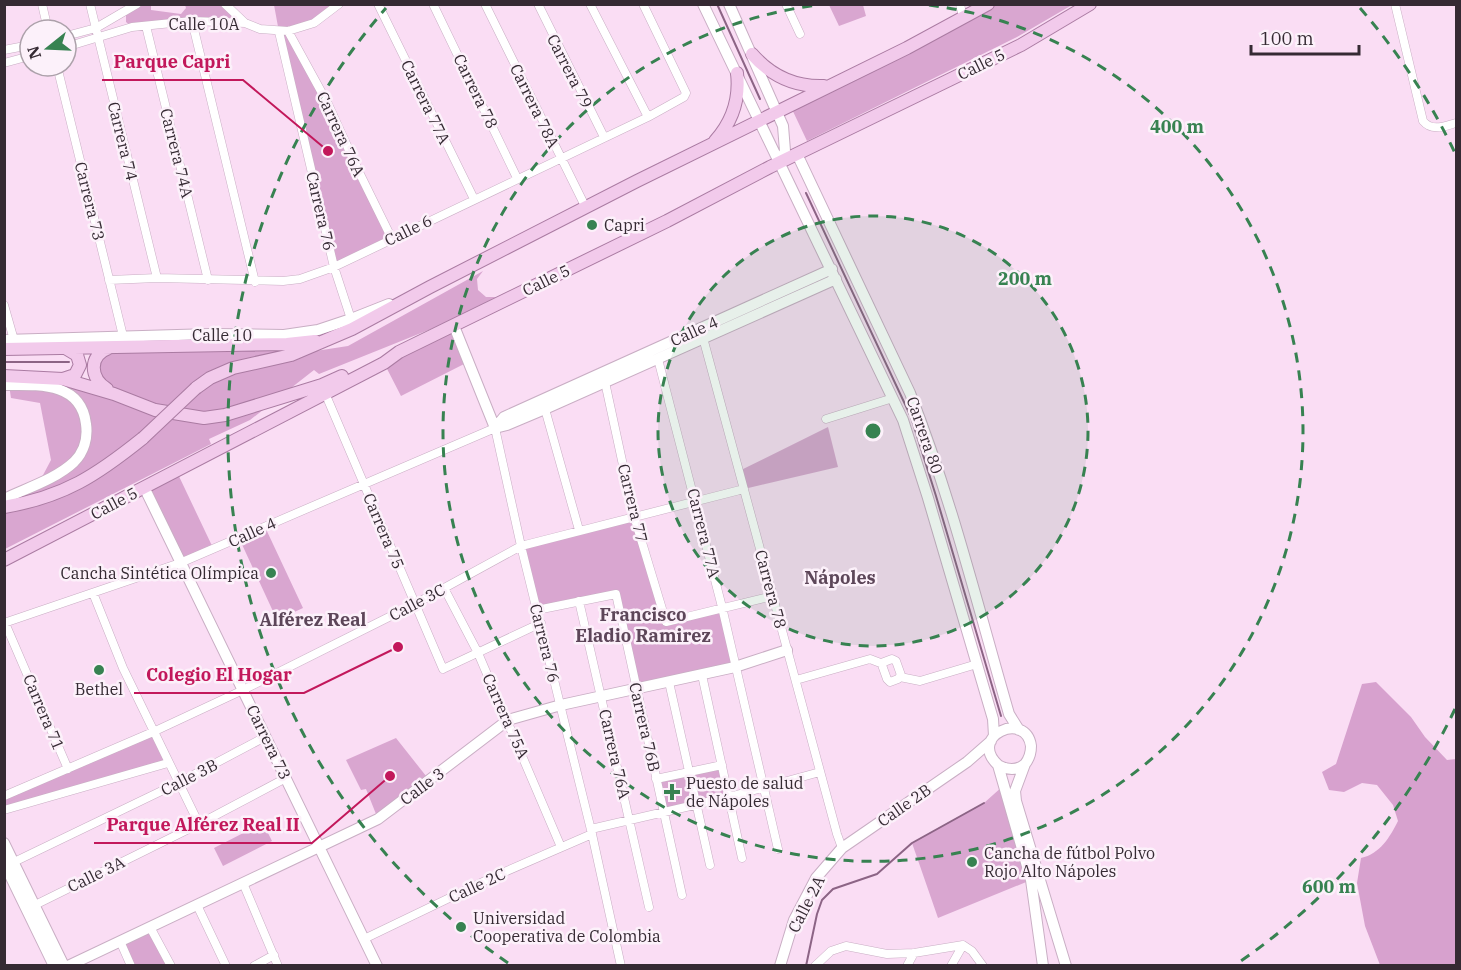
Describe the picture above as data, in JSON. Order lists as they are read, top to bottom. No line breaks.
{"streets":{"main road":["Calle 5","Calle 10"],"street":["Calle 10A","Carrera 79","Carrera 78","Carrera 77A","Carrera 78A","Carrera 76A","Carrera 74","Carrera 74A","Carrera 73","Carrera 76","Calle 6","Calle 4","Carrera 80","Carrera 77","Carrera 75","Calle 3C","Carrera 71","Carrera 75A","Carrera 76B","Calle 3B","Calle 3","Calle 2B","Calle 3A","Calle 2C","Calle 2A"]},"crossings":[["Calle 10A","Carrera 76A"],["Calle 10A","Carrera 74"],["Calle 10A","Carrera 74A"],["Calle 10A","Carrera 76"],["Calle 5","Carrera 78A"],["Calle 5","Carrera 73"],["Calle 5","Carrera 76"],["Calle 5","Calle 10"],["Calle 5","Carrera 80"],["Calle 5","Carrera 75"],["Carrera 79","Calle 6"],["Carrera 78","Calle 6"],["Carrera 78","Calle 4"],["Carrera 78","Calle 3C"],["Carrera 78","Calle 3"],["Carrera 78","Calle 2B"],["Carrera 78","Calle 2C"],["Carrera 78","Calle 2A"],["Carrera 77A","Calle 6"],["Carrera 77A","Calle 4"],["Carrera 77A","Carrera 77"],["Carrera 77A","Calle 3C"],["Carrera 77A","Calle 3"],["Carrera 77A","Calle 2C"],["Carrera 78A","Calle 6"],["Carrera 76A","Calle 6"],["Carrera 76A","Carrera 76B"],["Carrera 76A","Calle 3"],["Carrera 76A","Calle 2C"],["Carrera 74","Calle 6"],["Carrera 74A","Calle 6"],["Carrera 73","Calle 6"],["Carrera 73","Calle 4"],["Carrera 73","Calle 10"],["Carrera 73","Calle 3C"],["Carrera 73","Calle 3B"],["Carrera 73","Calle 3"],["Carrera 73","Calle 3A"],["Carrera 73","Calle 2C"],["Carrera 76","Calle 6"],["Carrera 76","Calle 4"],["Carrera 76","Calle 10"],["Carrera 76","Calle 3C"],["Carrera 76","Calle 3"],["Carrera 76","Calle 2C"],["Calle 4","Carrera 80"],["Calle 4","Carrera 77"],["Calle 4","Carrera 75"],["Calle 4","Carrera 71"],["Carrera 80","Calle 2B"],["Carrera 77","Calle 3C"],["Carrera 75","Calle 3C"],["Carrera 75","Carrera 75A"],["Calle 3C","Carrera 71"],["Calle 3C","Carrera 75A"],["Carrera 75A","Calle 3"],["Carrera 75A","Calle 2C"],["Carrera 76B","Calle 3"],["Carrera 76B","Calle 2C"],["Calle 2B","Calle 2A"]],"districts":["Nápoles","Francisco Eladio Ramirez","Alférez Real"],"places":{"other":["Parque Capri","Capri","Cancha Sintética Olímpica","Colegio El Hogar","Bethel","Parque Alférez Real II","Cancha de fútbol Polvo Rojo Alto Nápoles","Universidad Cooperativa de Colombia"],"health":["Puesto de salud de Nápoles"]},"scale_bar":"100 m","north":"left","rings":["400 m","200 m","600 m"]}
